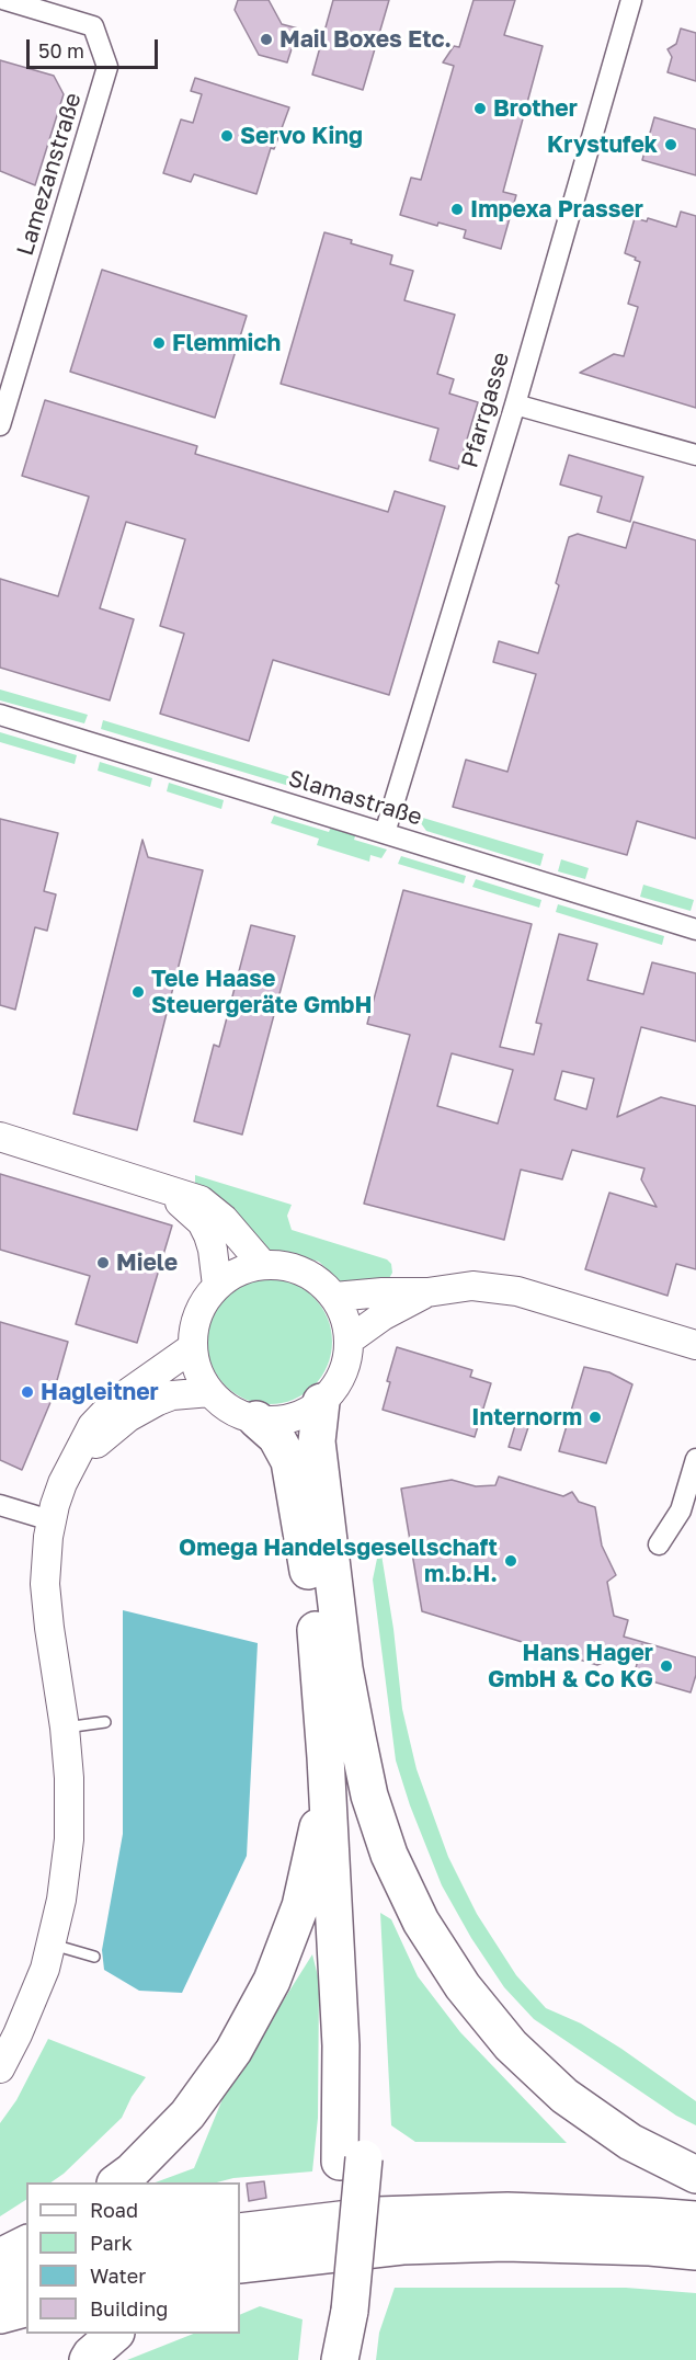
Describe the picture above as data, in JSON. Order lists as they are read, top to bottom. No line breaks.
{"streets":{"street":["Lamezanstraße","Pfarrgasse","Slamastraße"]},"crossings":[["Pfarrgasse","Slamastraße"]],"places":["Mail Boxes Etc.","Brother","Servo King","Krystufek","Impexa Prasser","Flemmich","Tele Haase Steuergeräte GmbH","Miele","Hagleitner","Internorm","Omega Handelsgesellschaft m.b.H.","Hans Hager GmbH & Co KG"],"legend":["Road","Park","Water","Building"],"scale_bar":"50 m"}
